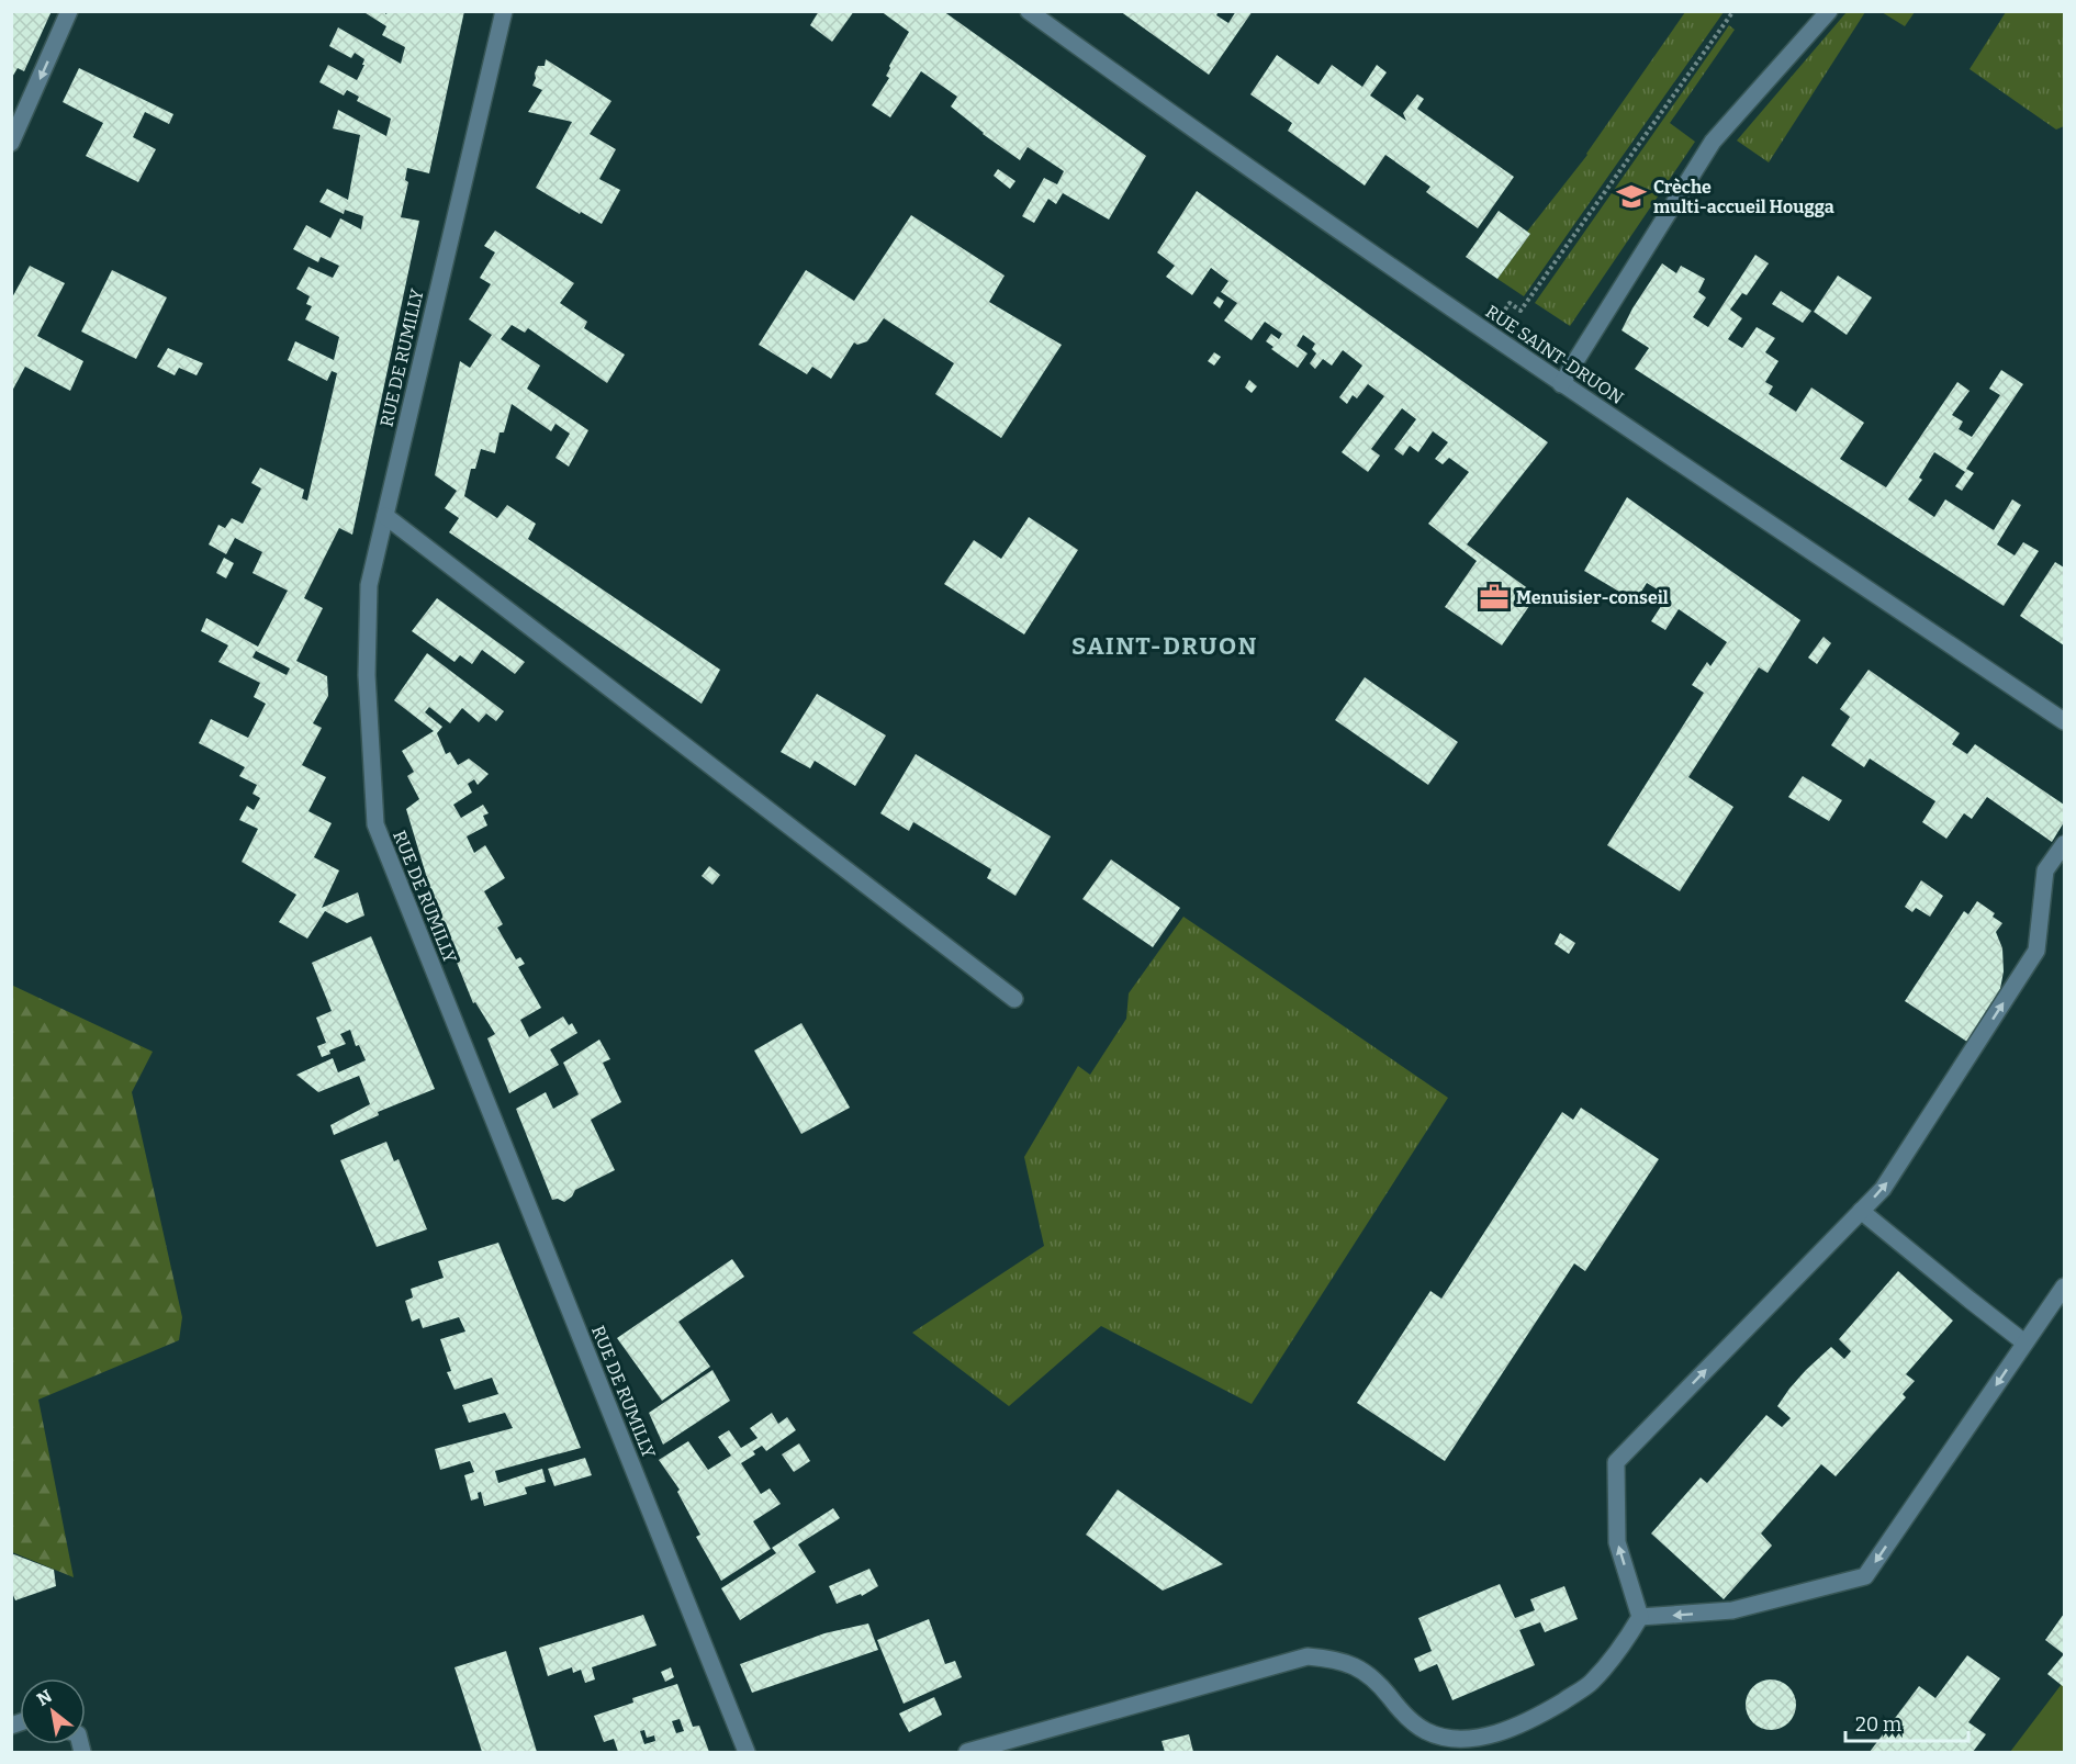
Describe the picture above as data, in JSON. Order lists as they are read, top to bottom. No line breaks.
{"streets":{"street":["RUE SAINT-DRUON","RUE DE RUMILLY"]},"districts":["SAINT-DRUON"],"places":{"school or university":["Crèche multi-accueil Hougga"],"office":["Menuisier-conseil"]},"scale_bar":"20 m","north":"top left"}
